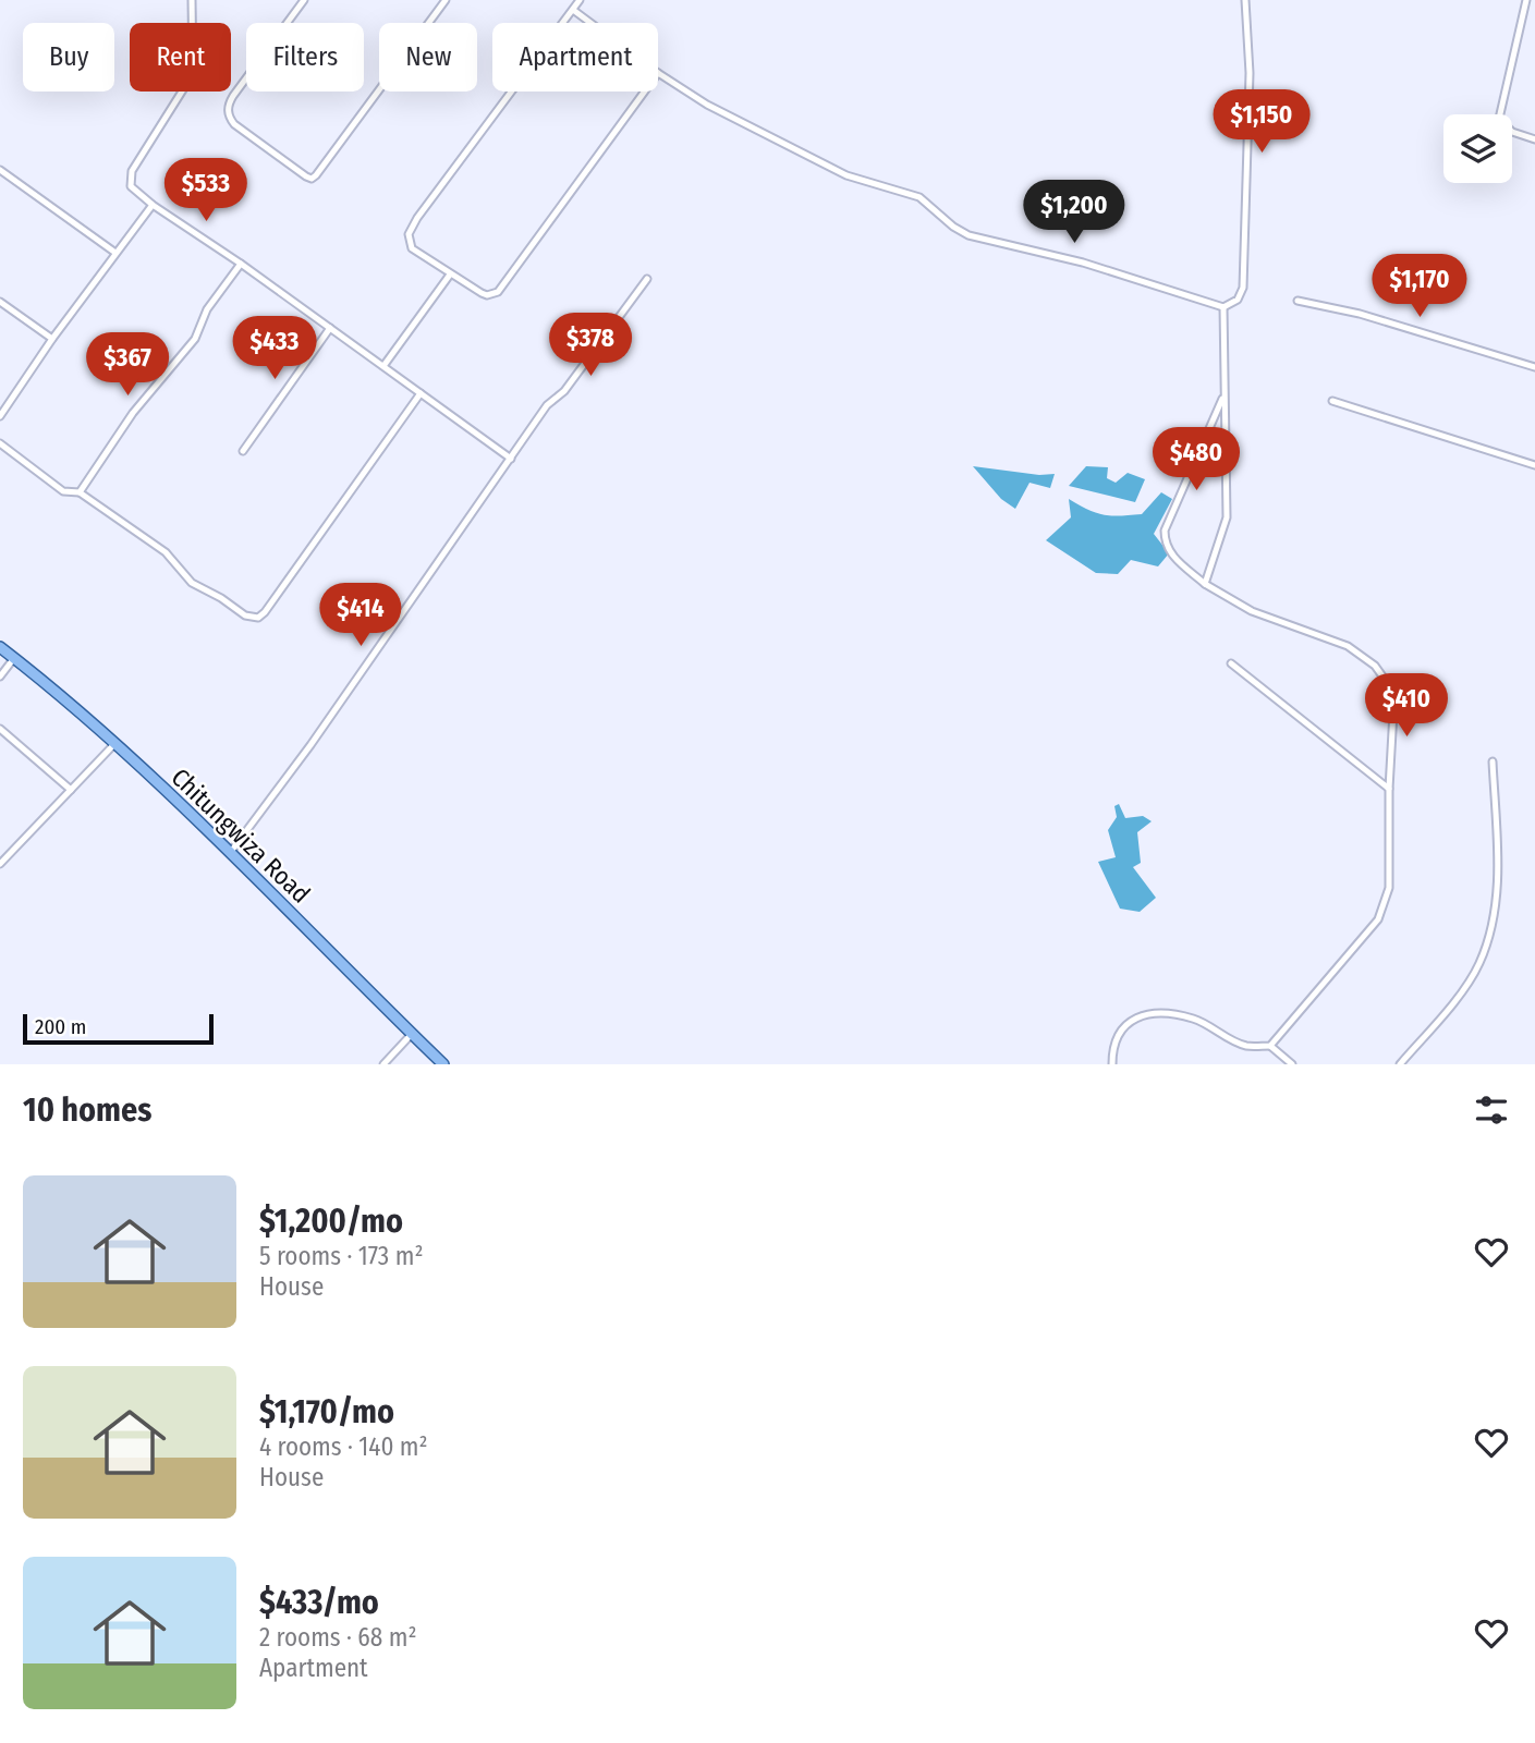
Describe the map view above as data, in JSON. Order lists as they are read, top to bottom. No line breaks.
{"streets":{"main road":["Chitungwiza Road"]},"scale_bar":"200 m","page":{"chip":["Buy","Rent","Filters","New","Apartment"],"price":["$1,150","$533","$1,200","$1,170","$378","$433","$367","$480","$414","$410"],"scale":"200 m","heading":"10 homes","list":[{"name":"$1,200/mo","note":"5 rooms · 173 m² · House"},{"name":"$1,170/mo","note":"4 rooms · 140 m² · House"},{"name":"$433/mo","note":"2 rooms · 68 m² · Apartment"}]}}
